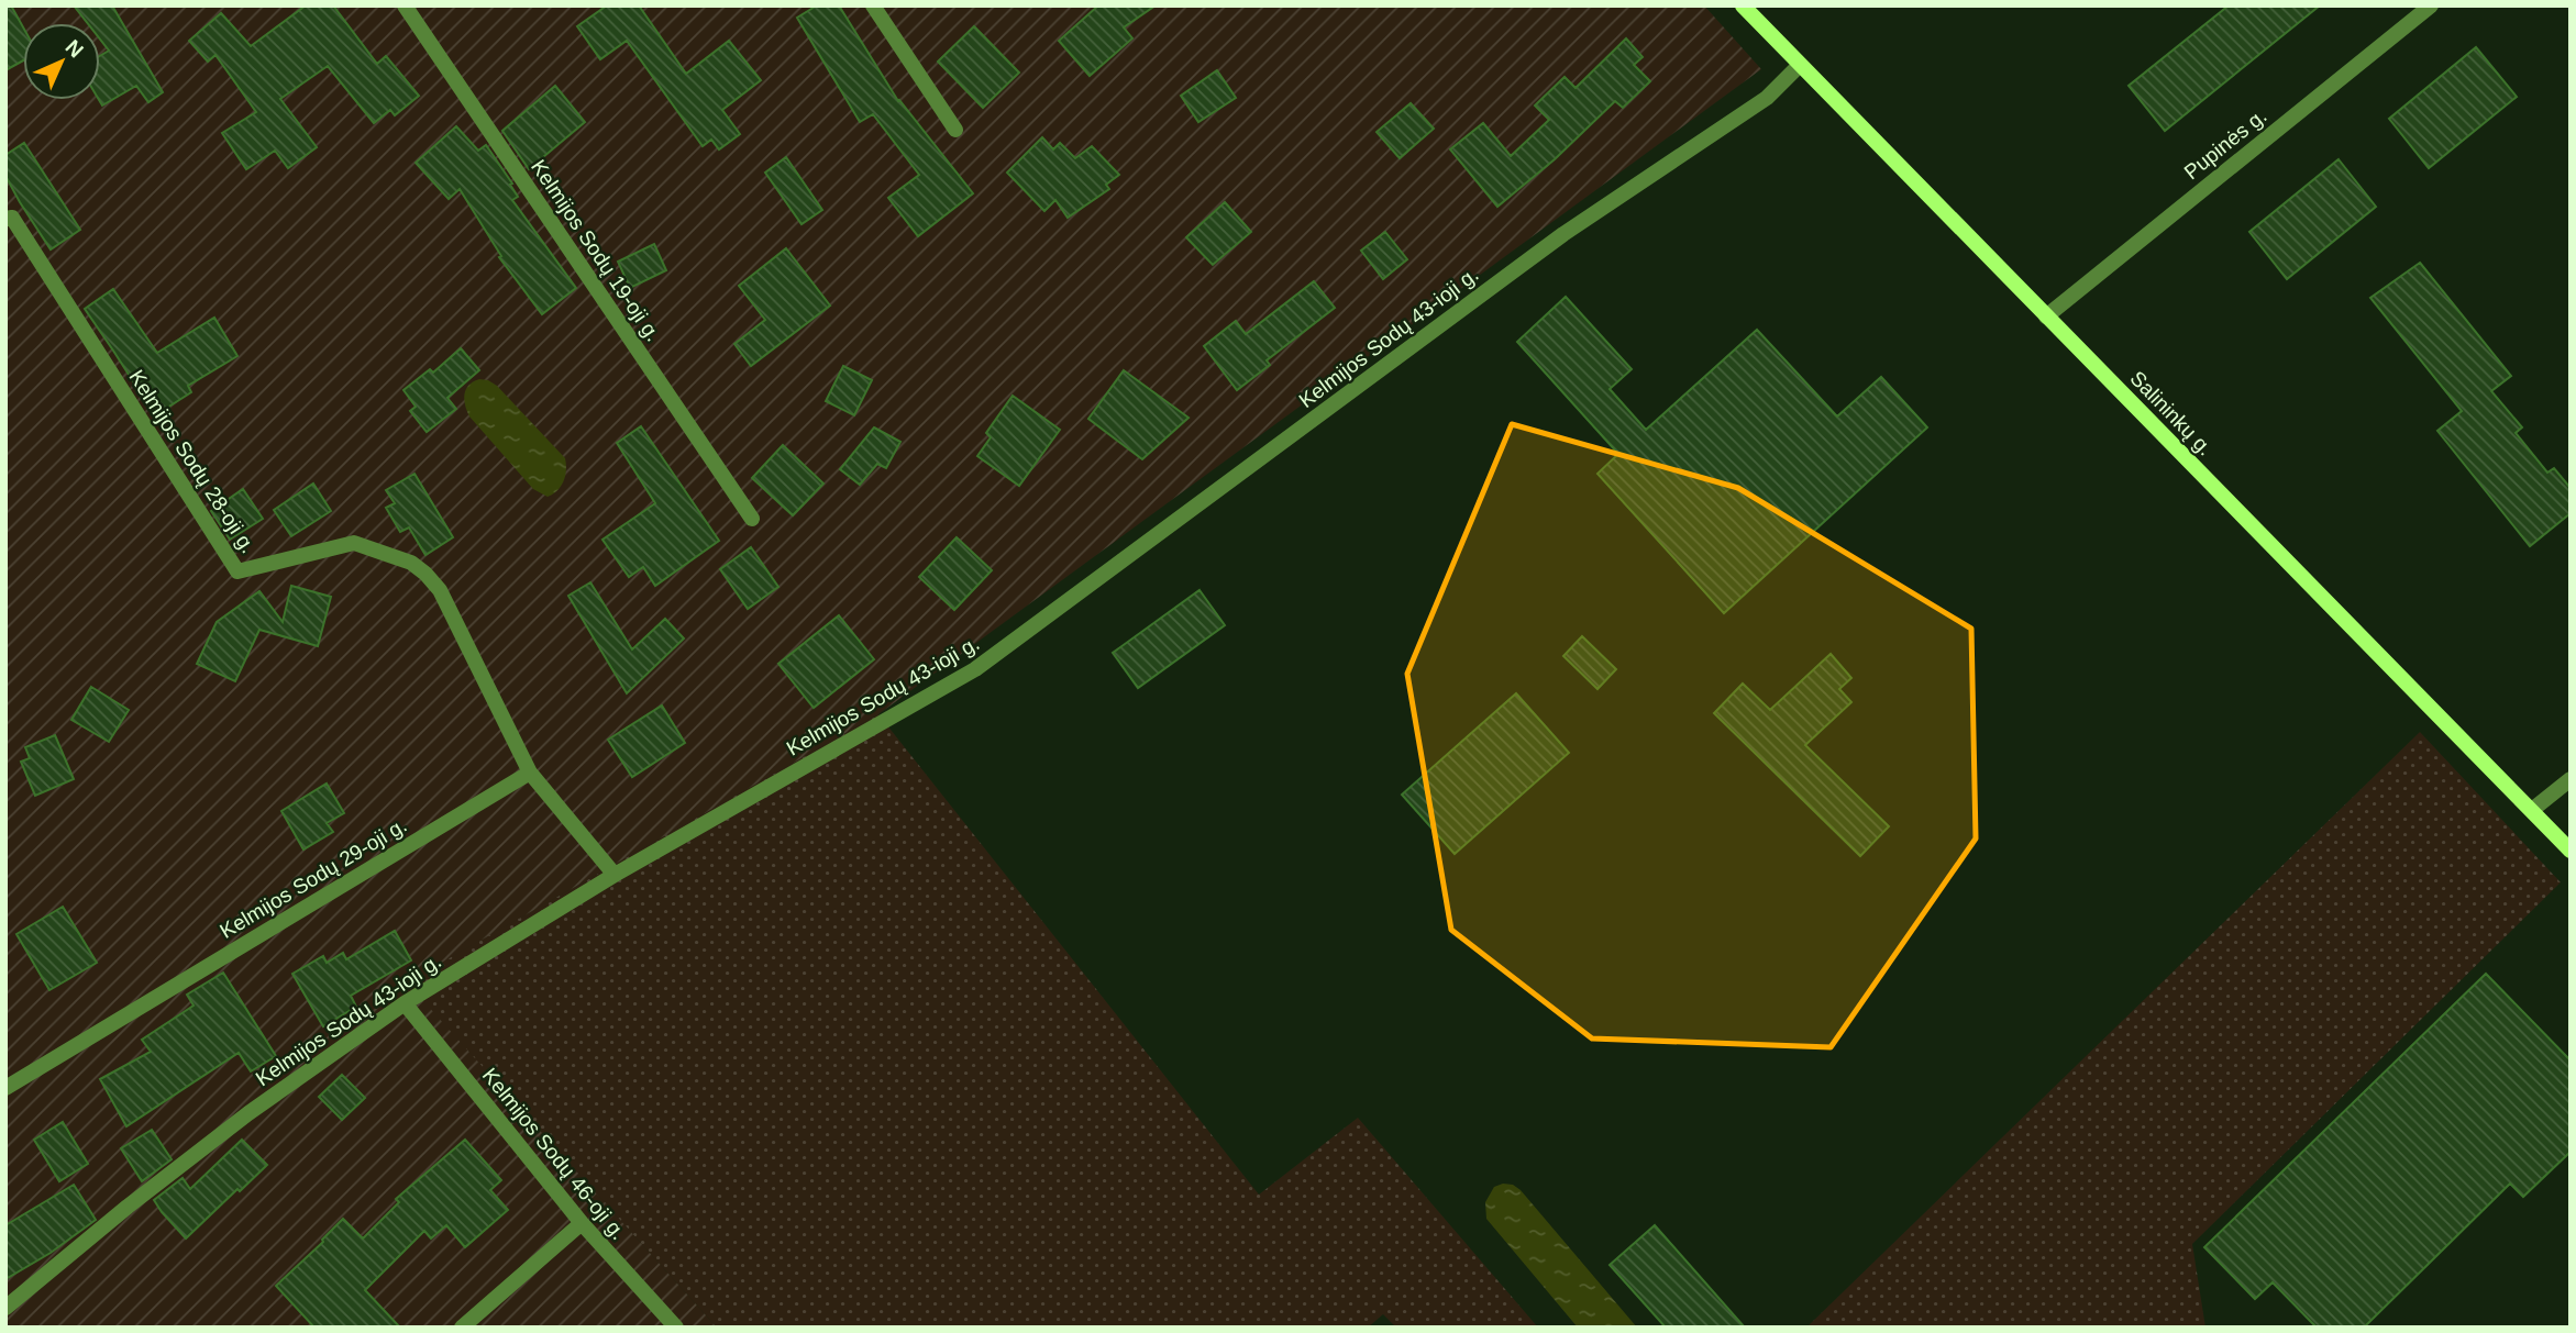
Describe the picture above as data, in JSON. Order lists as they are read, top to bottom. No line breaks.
{"streets":{"main road":["Salininkų g."],"street":["Pupinės g.","Kelmijos Sodų 19-oji g.","Kelmijos Sodų 43-ioji g.","Kelmijos Sodų 28-oji g.","Kelmijos Sodų 29-oji g.","Kelmijos Sodų 46-oji g."]},"crossings":[["Pupinės g.","Salininkų g."],["Kelmijos Sodų 43-ioji g.","Salininkų g."],["Kelmijos Sodų 43-ioji g.","Kelmijos Sodų 46-oji g."],["Kelmijos Sodų 28-oji g.","Kelmijos Sodų 29-oji g."]],"north":"top right"}
